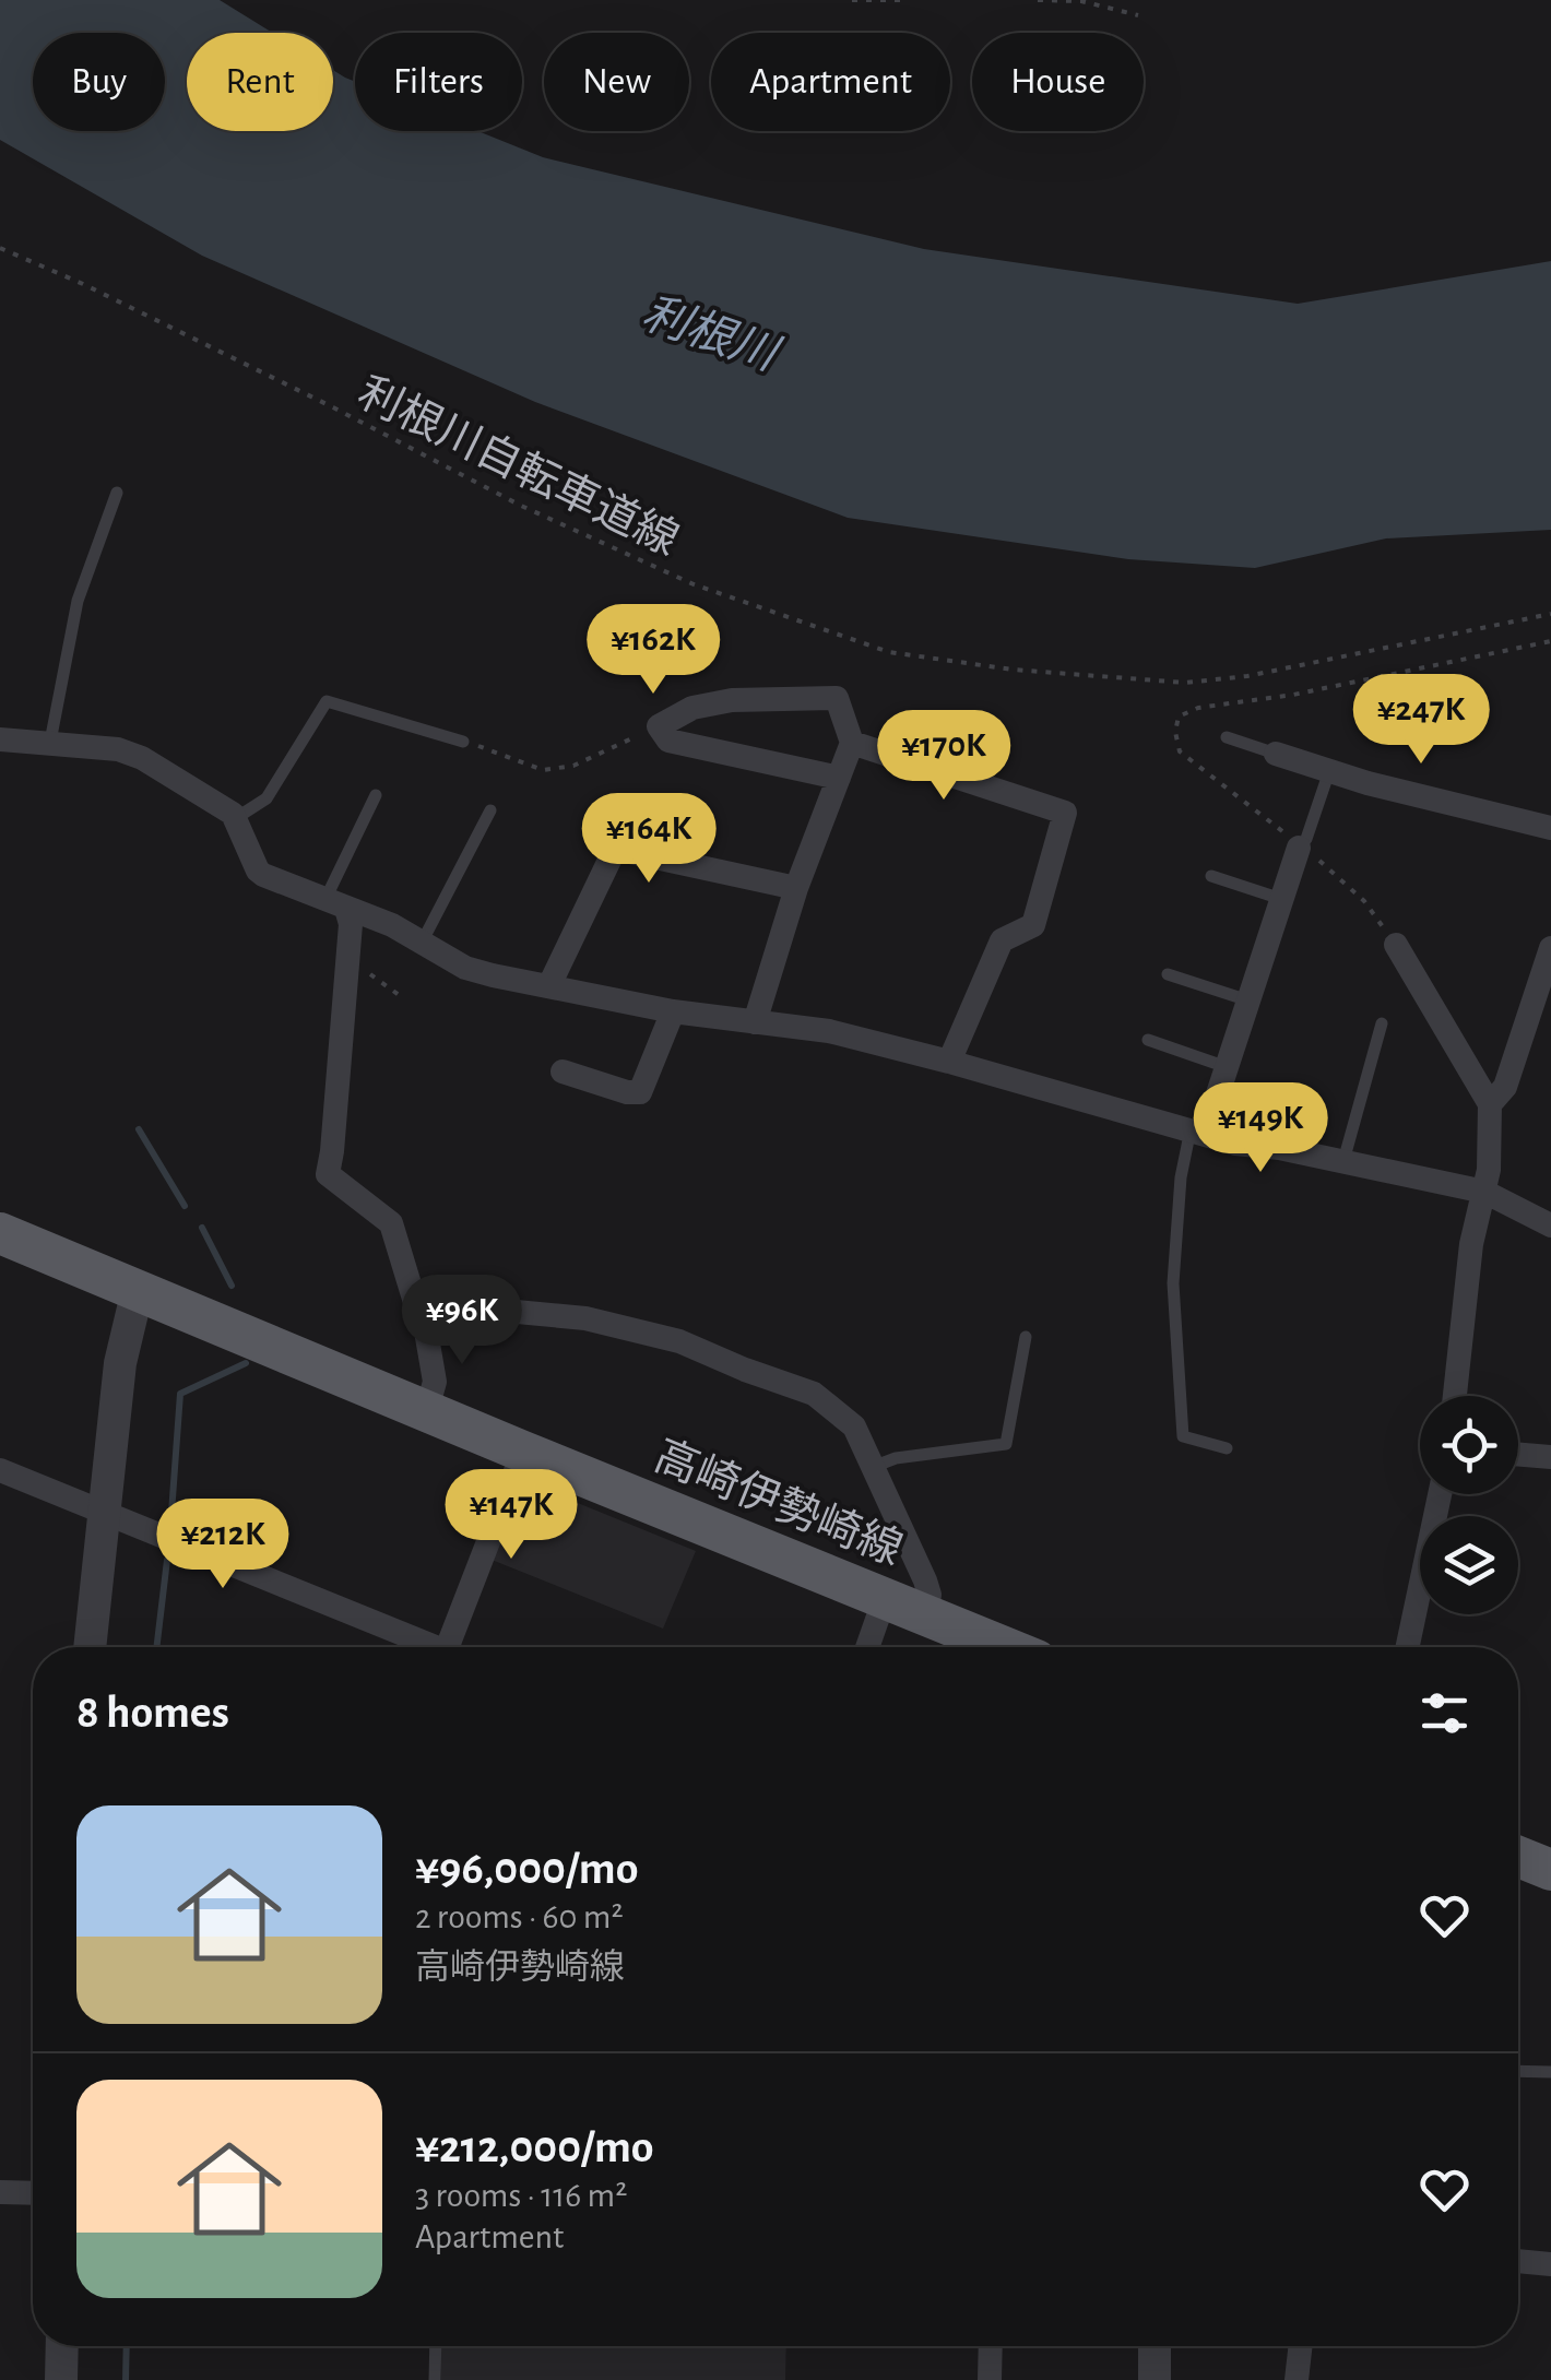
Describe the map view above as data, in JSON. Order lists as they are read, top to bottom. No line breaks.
{"streets":{"main road":["高崎伊勢崎線"],"path":["利根川自転車道線"]},"water":["利根川"],"page":{"chip":["Buy","Rent","Filters","New","Apartment","House"],"price":["¥162K","¥247K","¥170K","¥164K","¥149K","¥96K","¥147K","¥212K"],"heading":"8 homes","list":[{"name":"¥96,000/mo","note":"2 rooms · 60 m² · 高崎伊勢崎線"},{"name":"¥212,000/mo","note":"3 rooms · 116 m² · Apartment"}]}}
